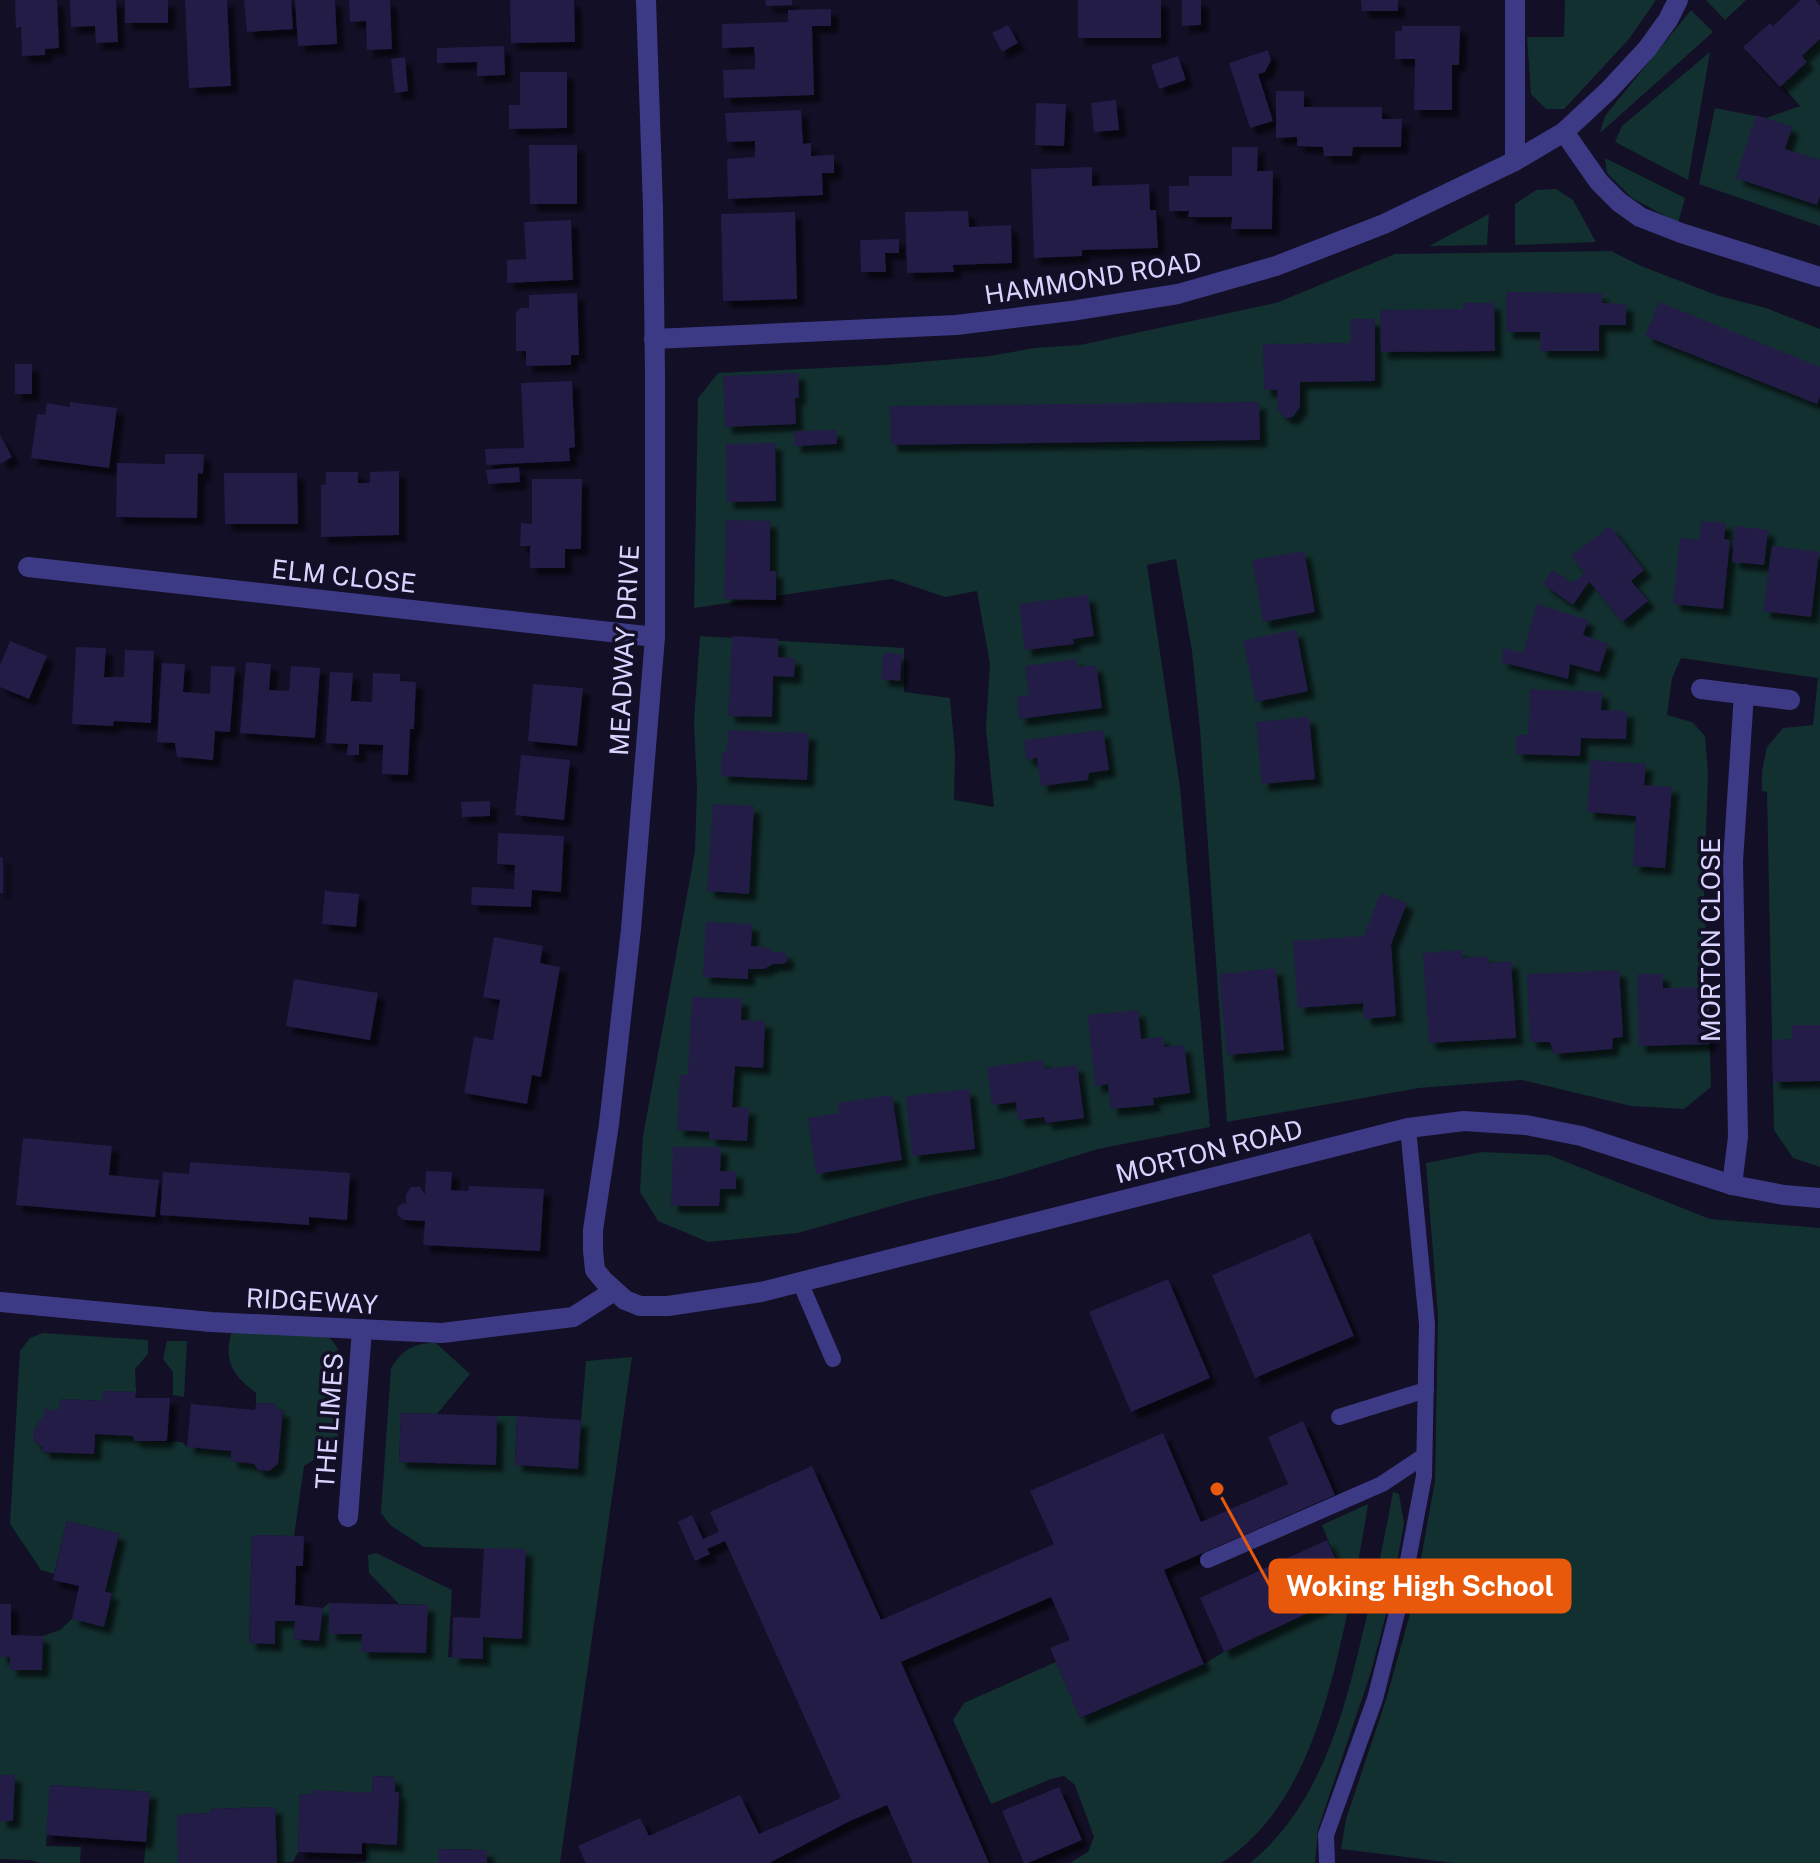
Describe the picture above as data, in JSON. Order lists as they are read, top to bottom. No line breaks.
{"streets":{"street":["HAMMOND ROAD","ELM CLOSE","MEADWAY DRIVE","MORTON CLOSE","MORTON ROAD","RIDGEWAY","THE LIMES"]},"crossings":[["HAMMOND ROAD","MEADWAY DRIVE"],["ELM CLOSE","MEADWAY DRIVE"],["MEADWAY DRIVE","MORTON ROAD"],["MEADWAY DRIVE","RIDGEWAY"],["MORTON CLOSE","MORTON ROAD"],["MORTON ROAD","RIDGEWAY"],["RIDGEWAY","THE LIMES"]],"places":["Woking High School"]}
